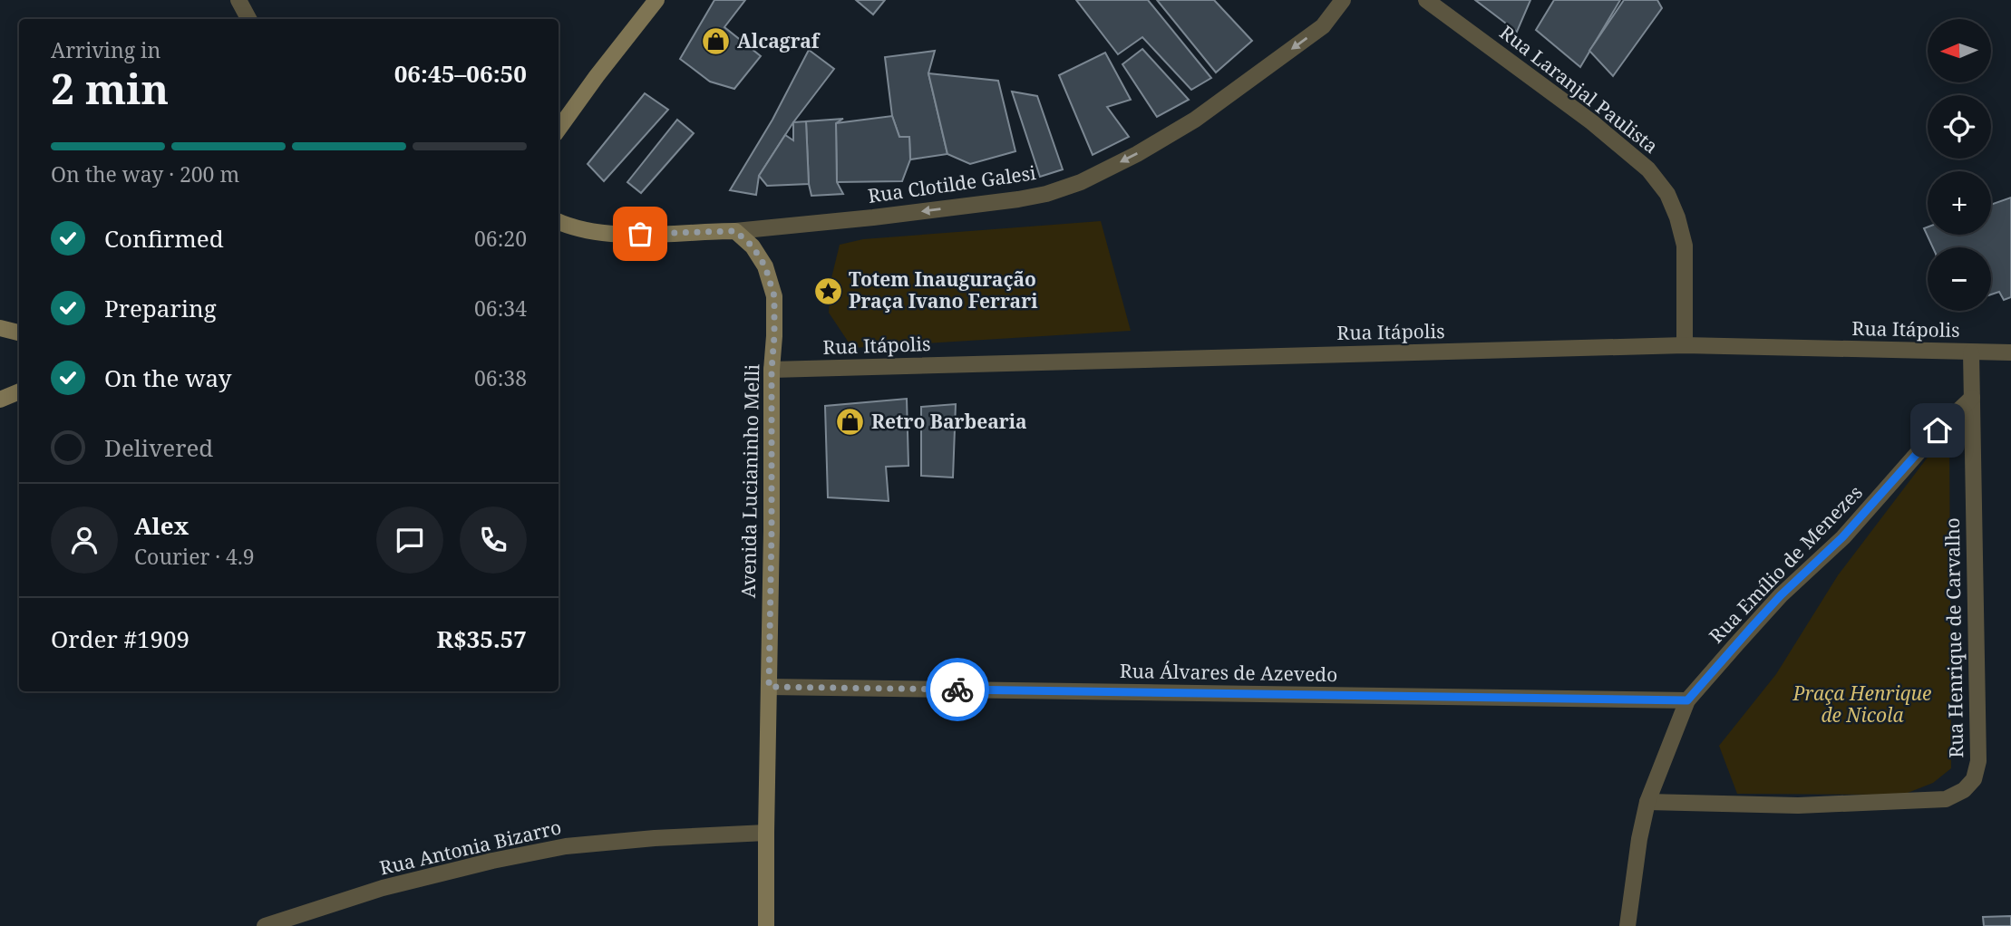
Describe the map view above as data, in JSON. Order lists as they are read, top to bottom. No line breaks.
{"streets":{"street":["Rua Laranjal Paulista","Rua Clotilde Galesi","Rua Itápolis","Avenida Lucianinho Melli","Rua Emílio de Menezes","Rua Henrique de Carvalho","Rua Álvares de Azevedo","Rua Antonia Bizarro"]},"crossings":[["Rua Laranjal Paulista","Rua Itápolis"],["Rua Clotilde Galesi","Avenida Lucianinho Melli"],["Rua Itápolis","Avenida Lucianinho Melli"],["Rua Itápolis","Rua Henrique de Carvalho"],["Avenida Lucianinho Melli","Rua Álvares de Azevedo"],["Avenida Lucianinho Melli","Rua Antonia Bizarro"],["Rua Emílio de Menezes","Rua Henrique de Carvalho"],["Rua Emílio de Menezes","Rua Álvares de Azevedo"]],"one_way":["Rua Clotilde Galesi"],"parks":["Praça Henrique de Nicola"],"places":{"shop":["Alcagraf","Retro Barbearia"],"place":["Totem Inauguração Praça Ivano Ferrari"]},"north":"left","page":{"map_buttons":["+","−"],"heading":["2 min","Arriving in","06:45–06:50"],"panel":["Alex","Courier · 4.9","Order #1909","R$35.57"],"bar":"On the way · 200 m","list":[["Confirmed","06:20"],["Preparing","06:34"],["On the way","06:38"],"Delivered"]}}
